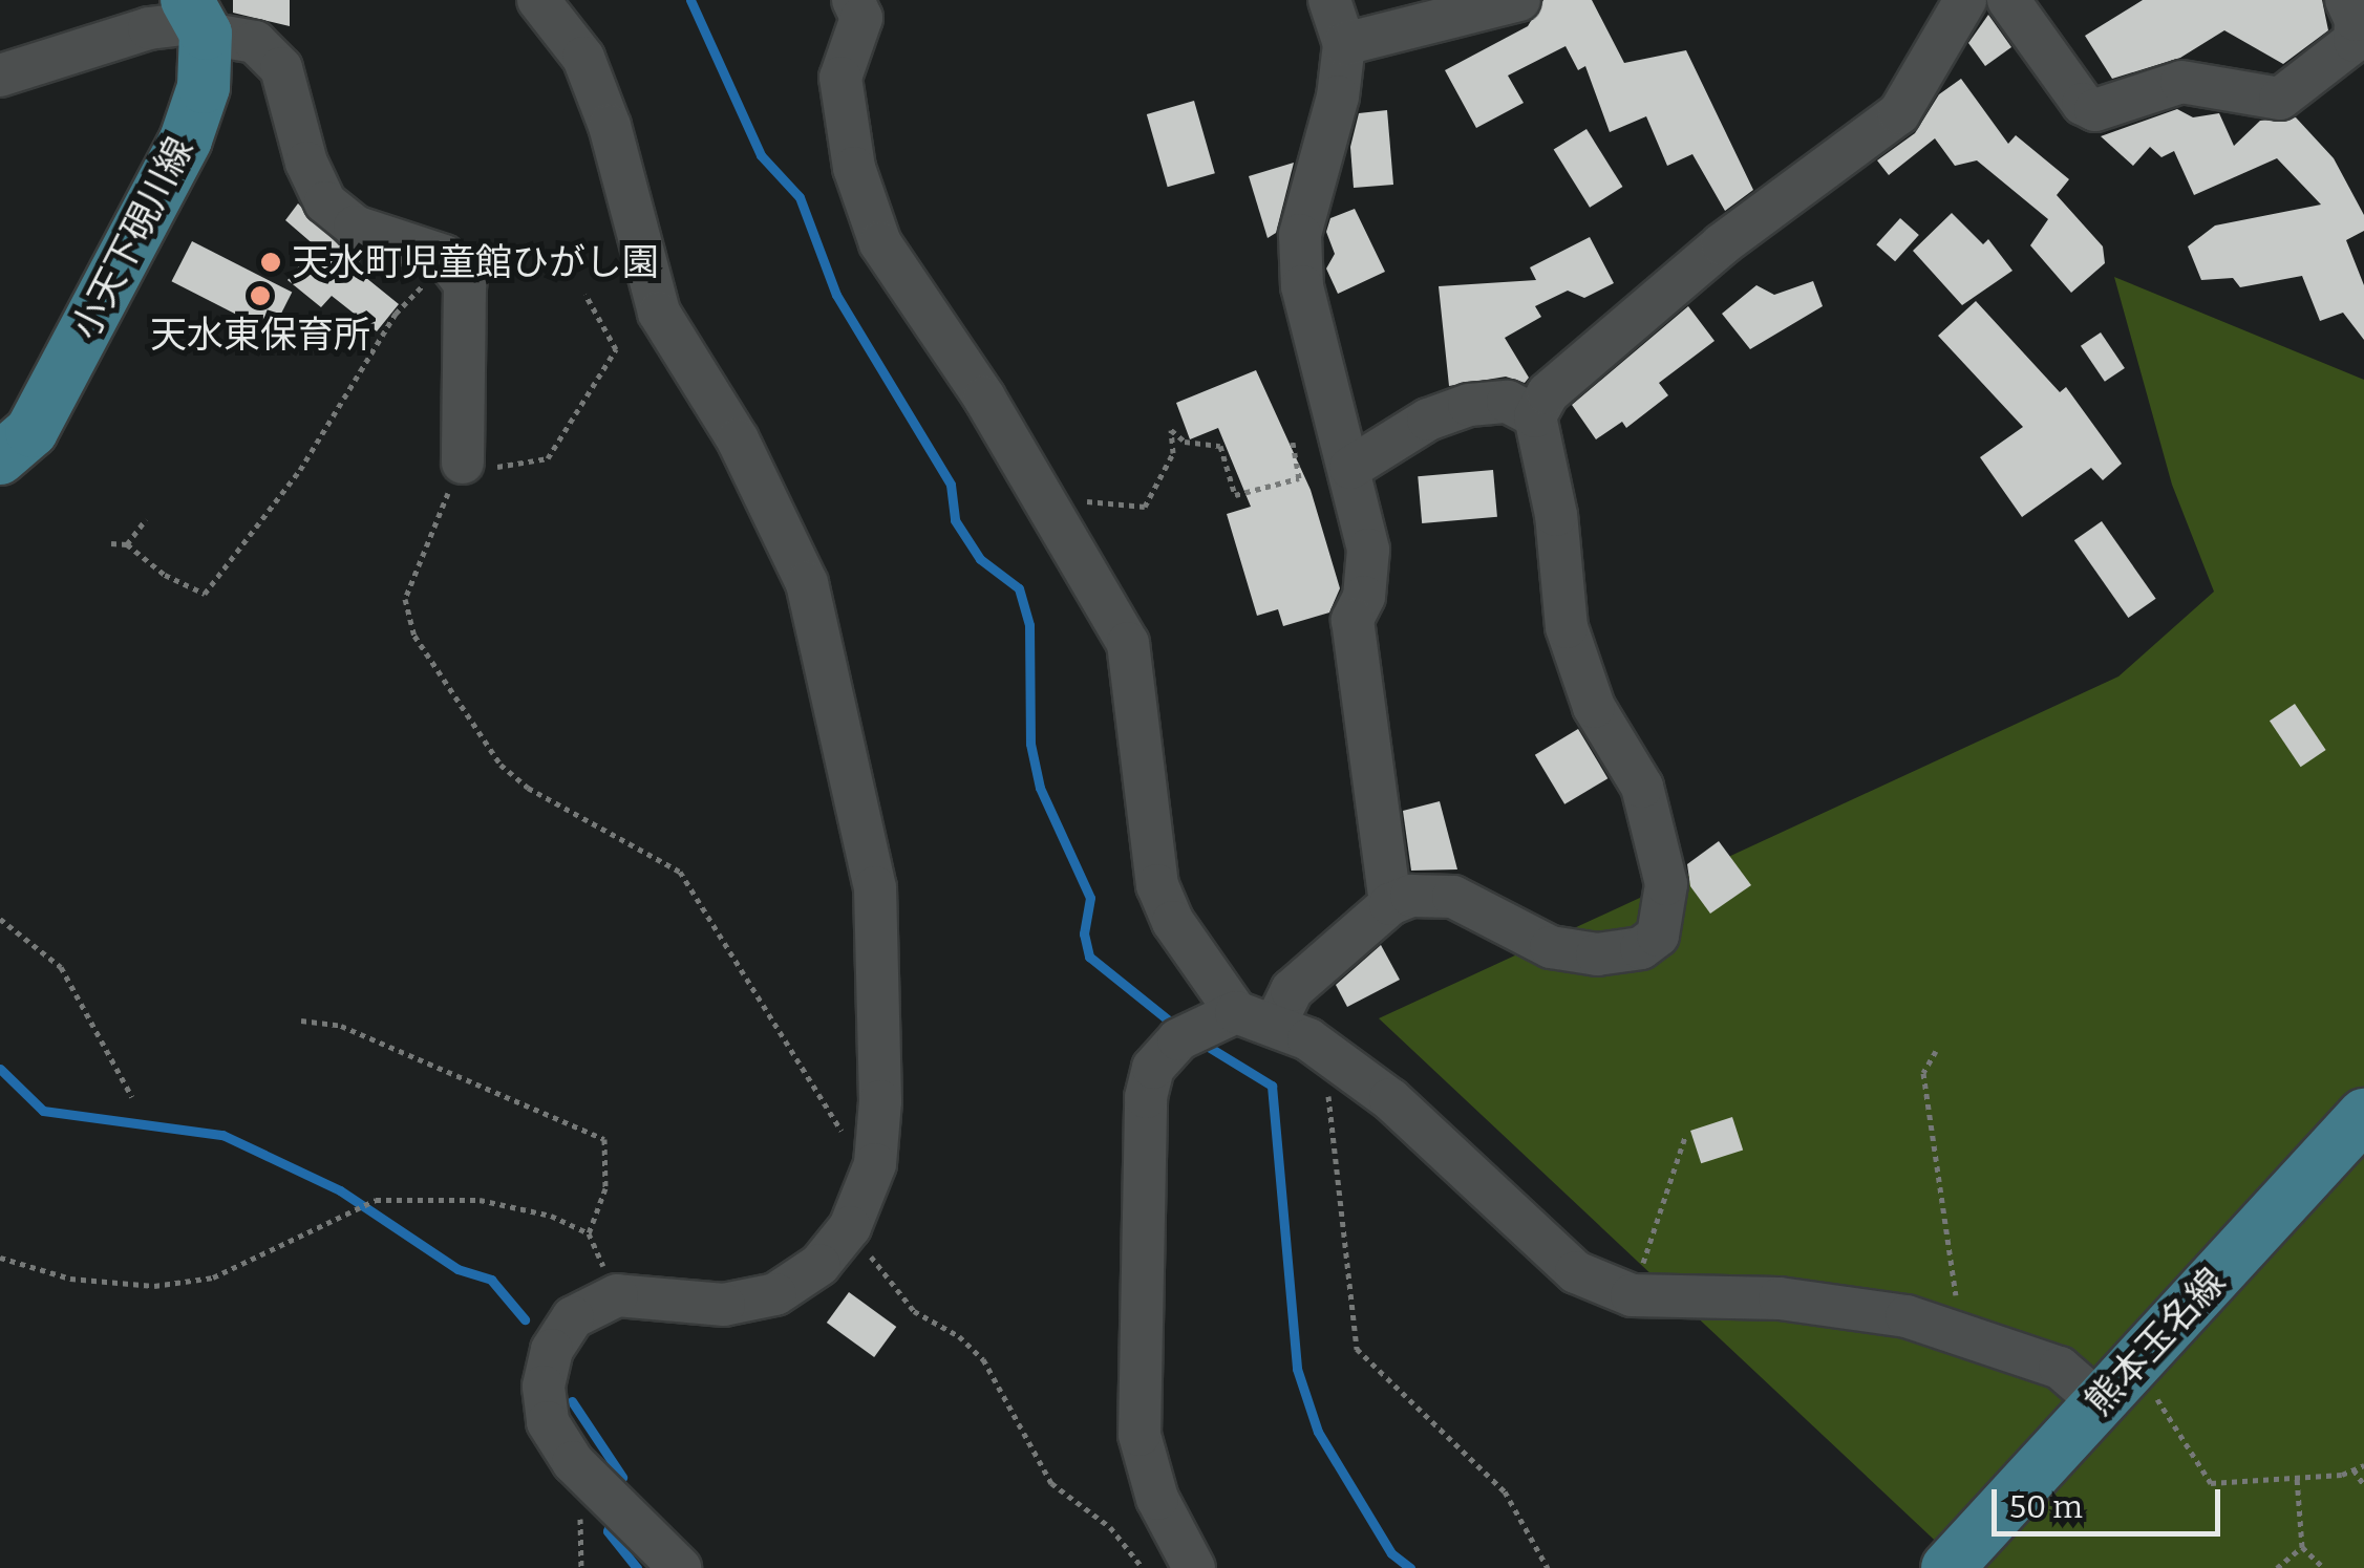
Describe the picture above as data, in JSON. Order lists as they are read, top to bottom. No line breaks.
{"streets":{"main road":["小天下硯川線","熊本玉名線"]},"places":["天水町児童館ひがし園","天水東保育所"],"scale_bar":"50 m"}
